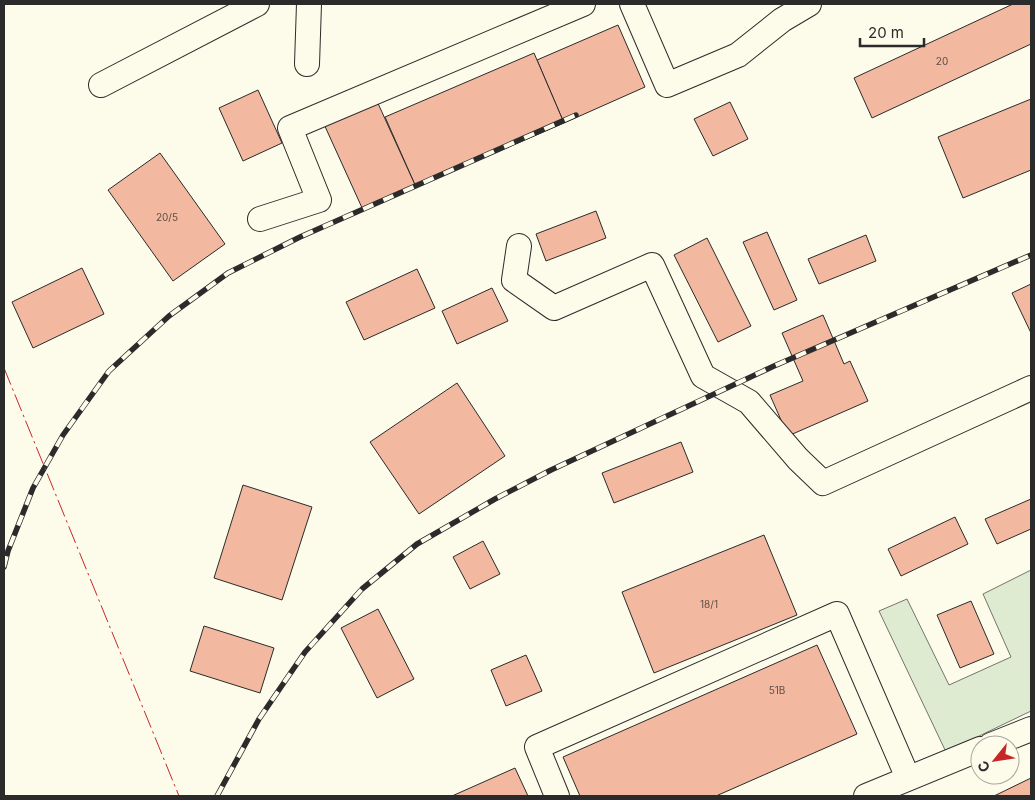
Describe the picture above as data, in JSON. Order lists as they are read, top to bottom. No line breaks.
{"house_numbers":["20","20/5","18/1","51В"],"scale_bar":"20 m","north":"bottom left"}
